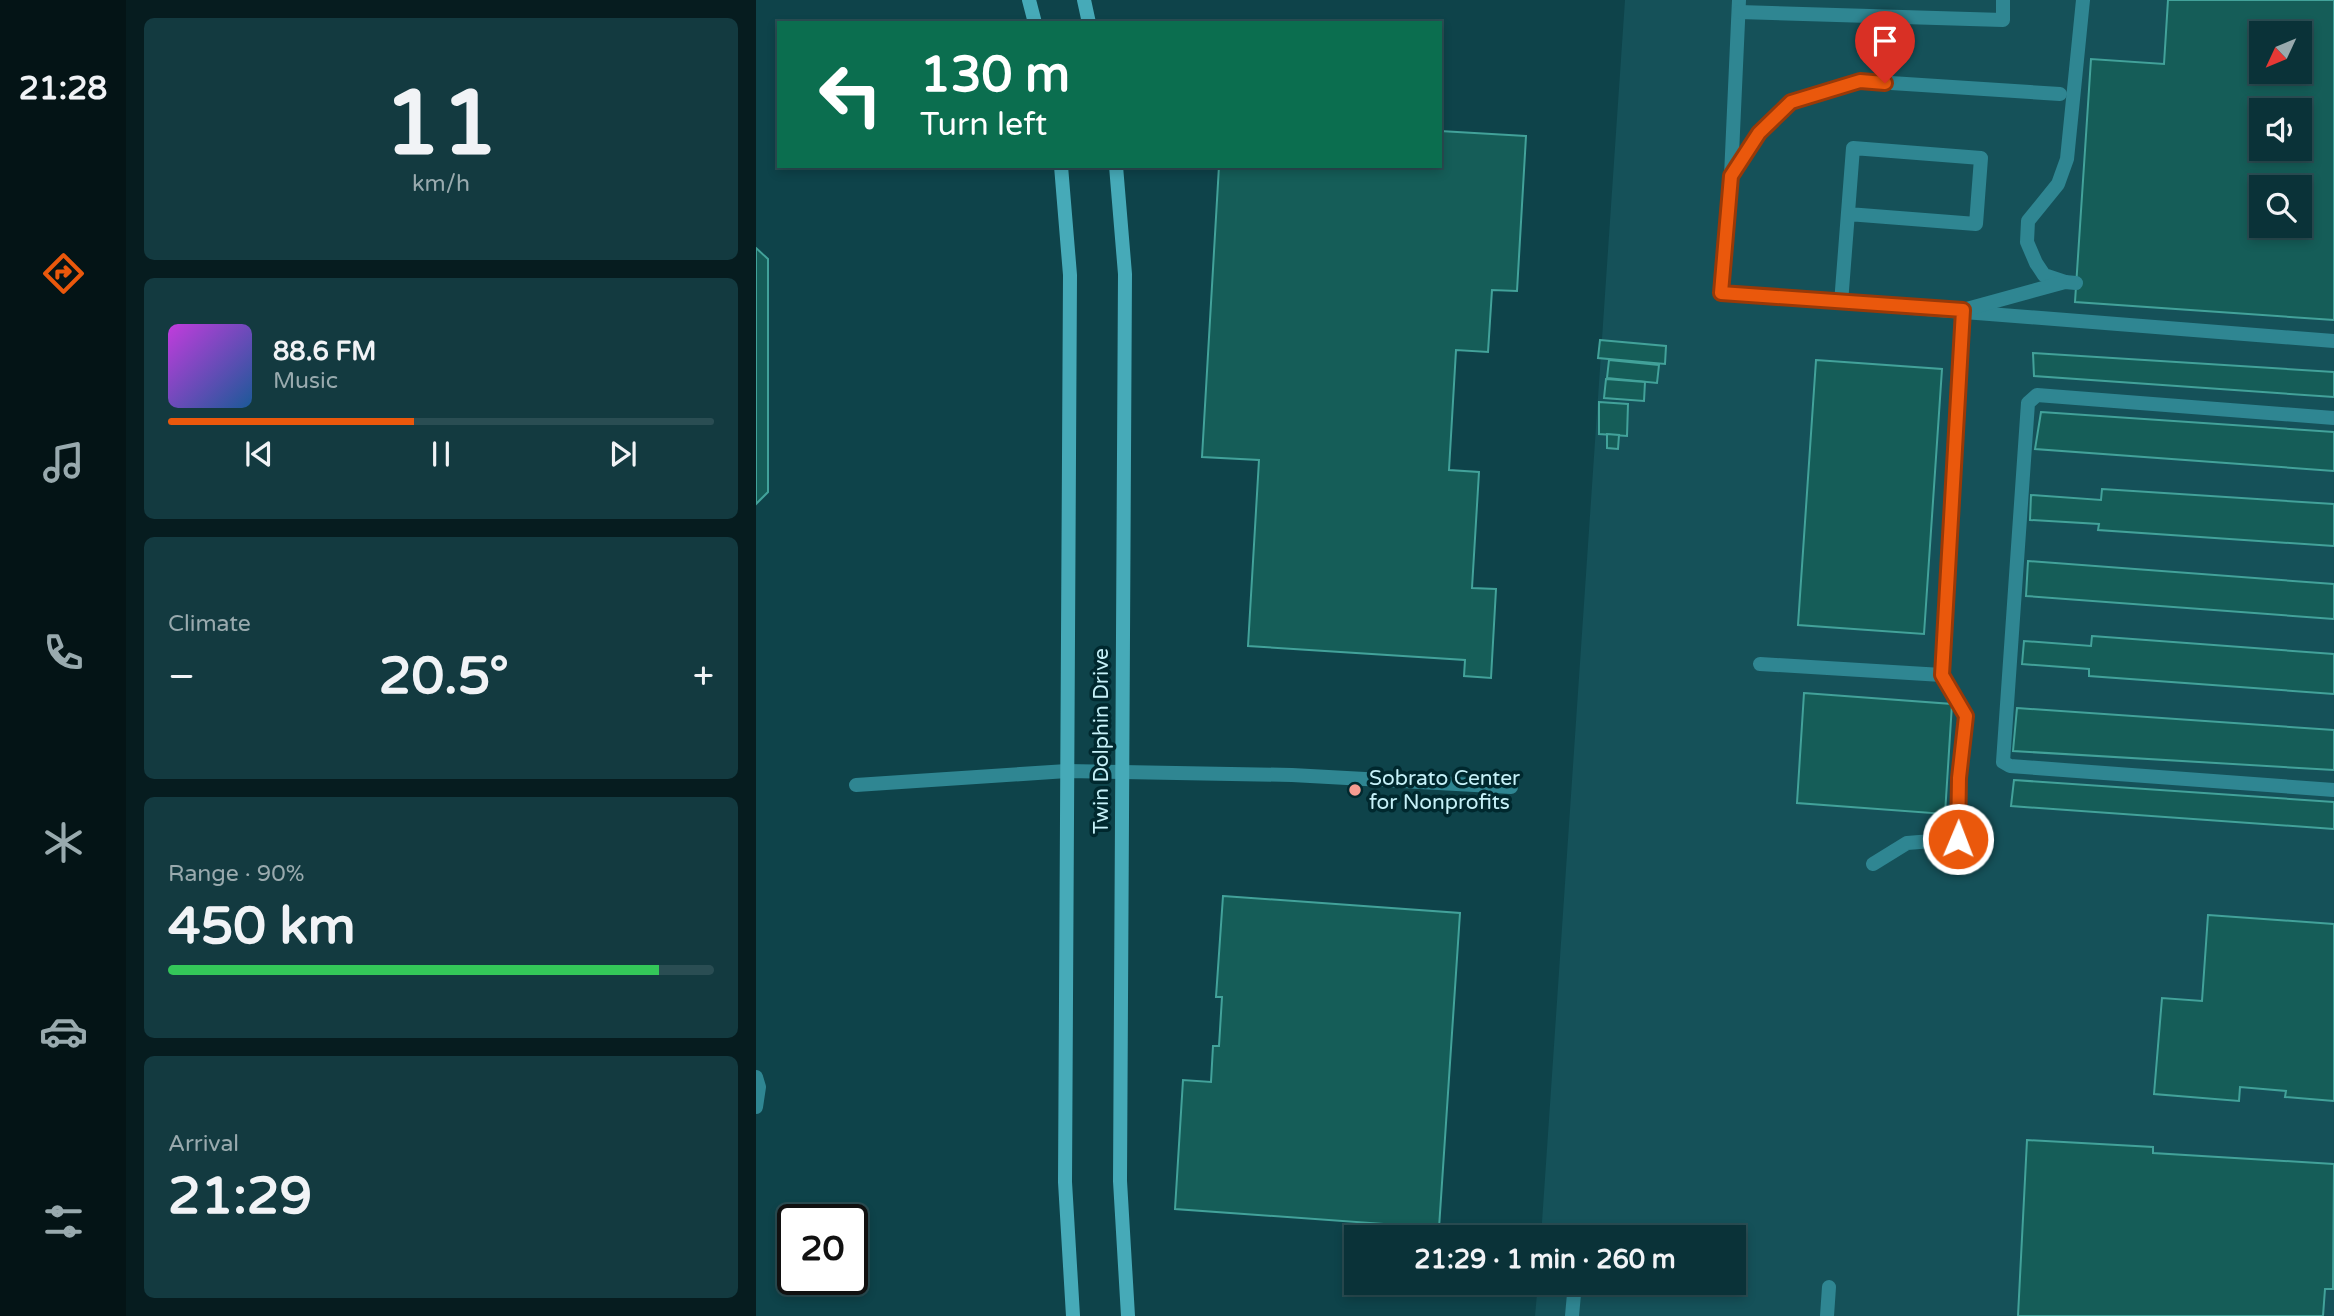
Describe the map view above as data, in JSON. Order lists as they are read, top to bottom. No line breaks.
{"streets":{"main road":["Twin Dolphin Drive"]},"places":["Sobrato Center for Nonprofits"],"north":"bottom left","page":{"tabs":"21:28","tile":[["11","km/h"],"Climate",["Range · 90%","450 km"],["Arrival","21:29"]],"turn":["130 m","Turn left"],"song":["88.6 FM","Music"],"heat":["−","20.5°","+"],"limit":"20","trip":"21:29 · 1 min · 260 m"}}
